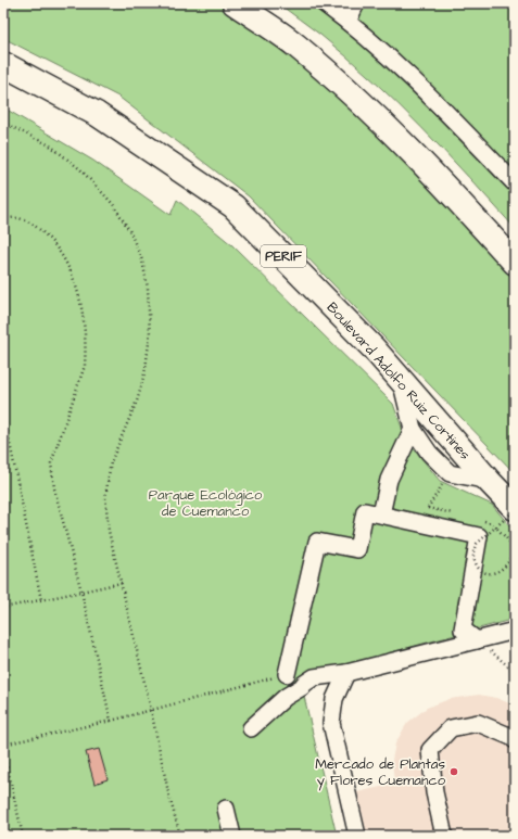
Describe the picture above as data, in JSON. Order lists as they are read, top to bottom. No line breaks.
{"streets":{"highway":["PERIF","Boulevard Adolfo Ruiz Cortines"]},"parks":["Parque Ecológico de Cuemanco"],"places":["Mercado de Plantas y Flores Cuemanco"]}
